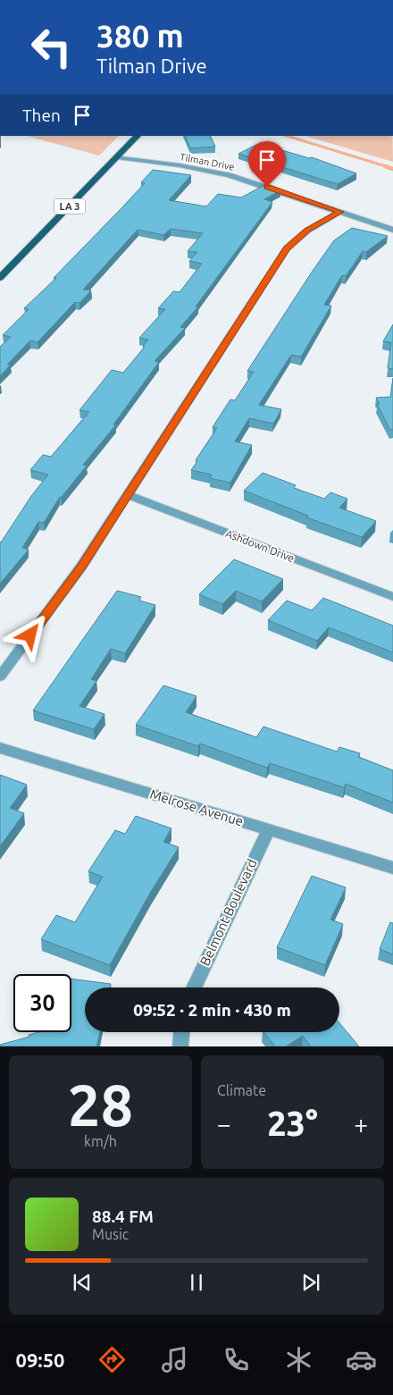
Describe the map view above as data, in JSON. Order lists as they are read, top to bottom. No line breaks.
{"streets":{"main road":["LA 3"],"street":["Tilman Drive","Ashdown Drive","Melrose Avenue","Belmont Boulevard"]},"crossings":[["Tilman Drive","LA 3"],["Melrose Avenue","Belmont Boulevard"]],"page":{"turn":["380 m","Tilman Drive"],"then":"Then","limit":"30","trip":"09:52 · 2 min · 430 m","tile":[["28","km/h"],"Climate"],"heat":["−","23°","+"],"song":["88.4 FM","Music"],"tabs":"09:50"}}
